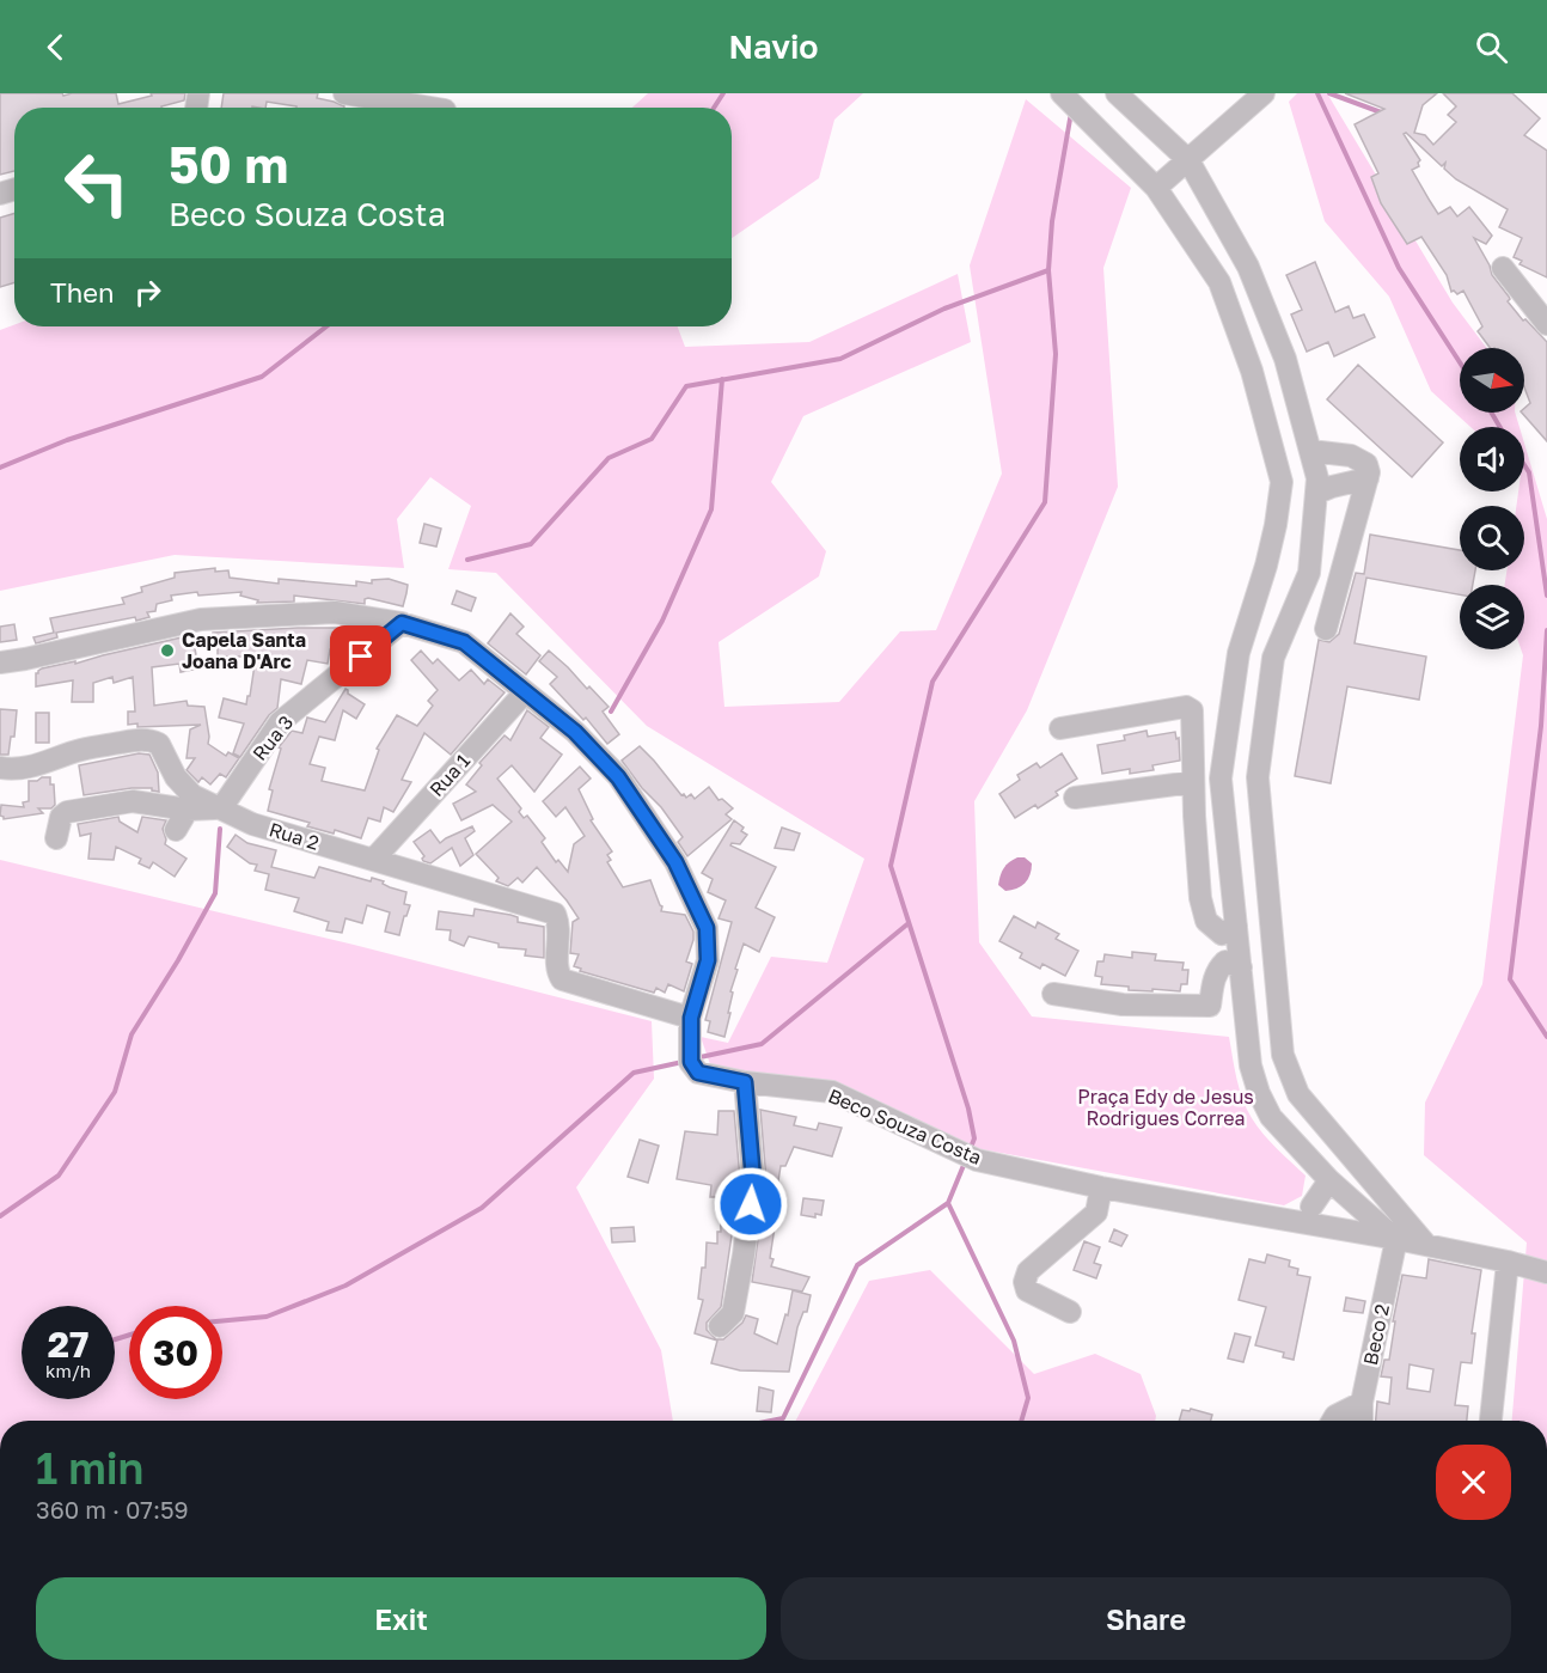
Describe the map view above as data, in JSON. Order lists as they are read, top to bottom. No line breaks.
{"streets":{"street":["Rua 3","Rua 1","Rua 2","Beco Souza Costa","Beco 2"]},"crossings":[["Rua 3","Rua 2"],["Rua 3","Beco Souza Costa"],["Rua 1","Rua 2"],["Rua 1","Beco Souza Costa"],["Rua 2","Beco Souza Costa"],["Beco Souza Costa","Beco 2"]],"parks":["Praça Edy de Jesus Rodrigues Correa"],"places":["Capela Santa Joana D'Arc"],"north":"right","page":{"header":"Navio","turn":["50 m","Beco Souza Costa"],"then":"Then","speed":"27 km/h","limit":"30","heading":["1 min","360 m · 07:59"],"buttons":["Exit","Share"]}}
